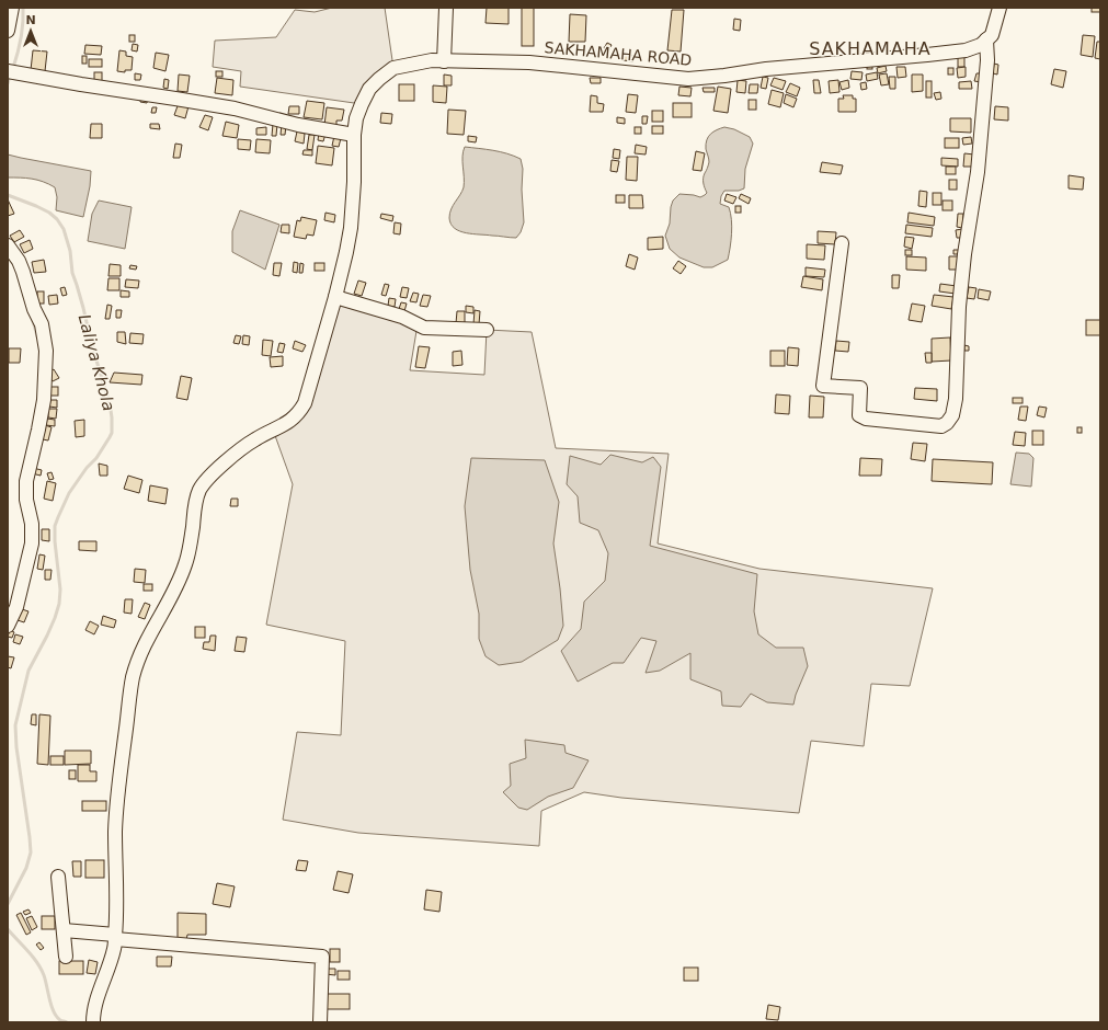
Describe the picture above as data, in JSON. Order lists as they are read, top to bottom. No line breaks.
{"streets":{"street":["SAKHAMAHA ROAD"]},"districts":["SAKHAMAHA"],"water":["Laliya Khola"],"north":"top"}
